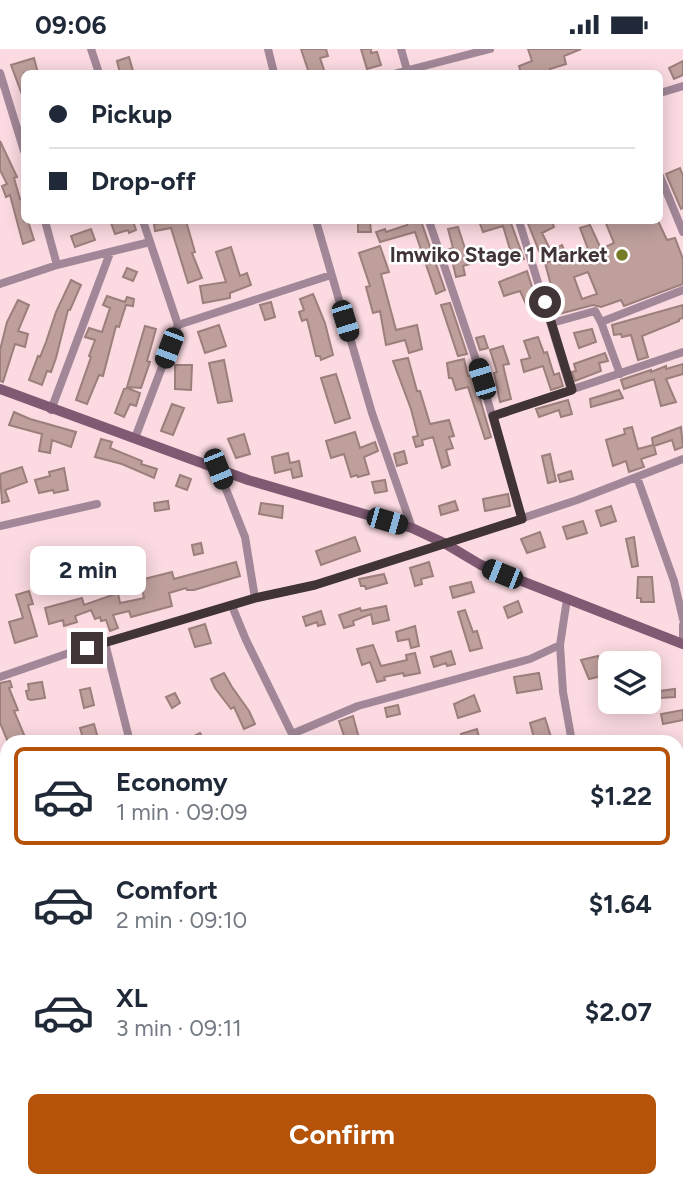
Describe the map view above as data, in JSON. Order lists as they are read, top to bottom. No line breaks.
{"places":["Imwiko Stage 1 Market"],"page":{"status":"09:06","banner":["Pickup","Drop-off"],"bubble":"2 min","list":[{"name":"Economy","note":"1 min · 09:09","value":"$1.22"},{"name":"Comfort","note":"2 min · 09:10","value":"$1.64"},{"name":"XL","note":"3 min · 09:11","value":"$2.07"}],"buttons":"Confirm"}}
